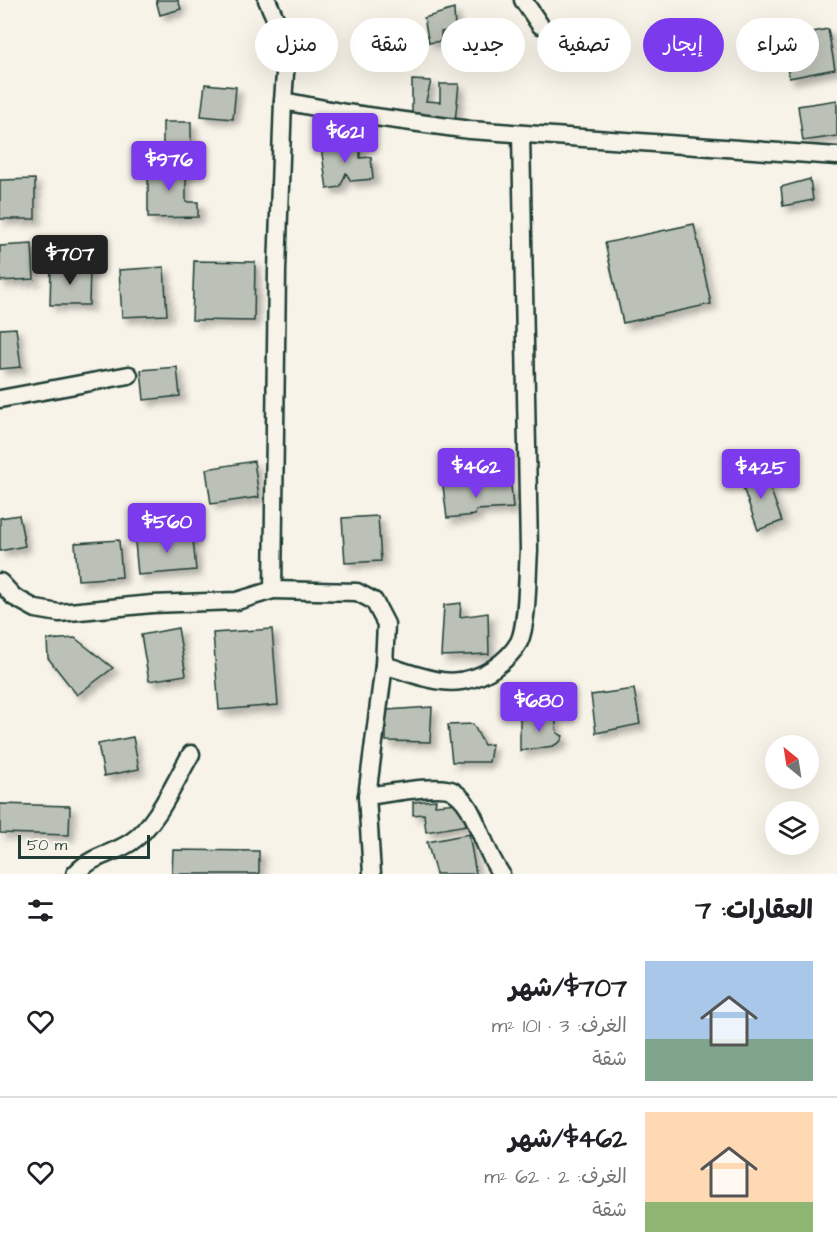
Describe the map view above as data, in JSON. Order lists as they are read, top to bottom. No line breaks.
{"scale_bar":"50 m","north":"top left","page":{"chip":["شراء","إيجار","تصفية","جديد","شقة","منزل"],"price":["$621","$976","$707","$462","$425","$560","$680"],"scale":"50 m","heading":"العقارات: 7","list":[{"name":"$707/شهر","note":"الغرف: 3 · 101 m² · شقة"},{"name":"$462/شهر","note":"الغرف: 2 · 62 m² · شقة"}]}}
